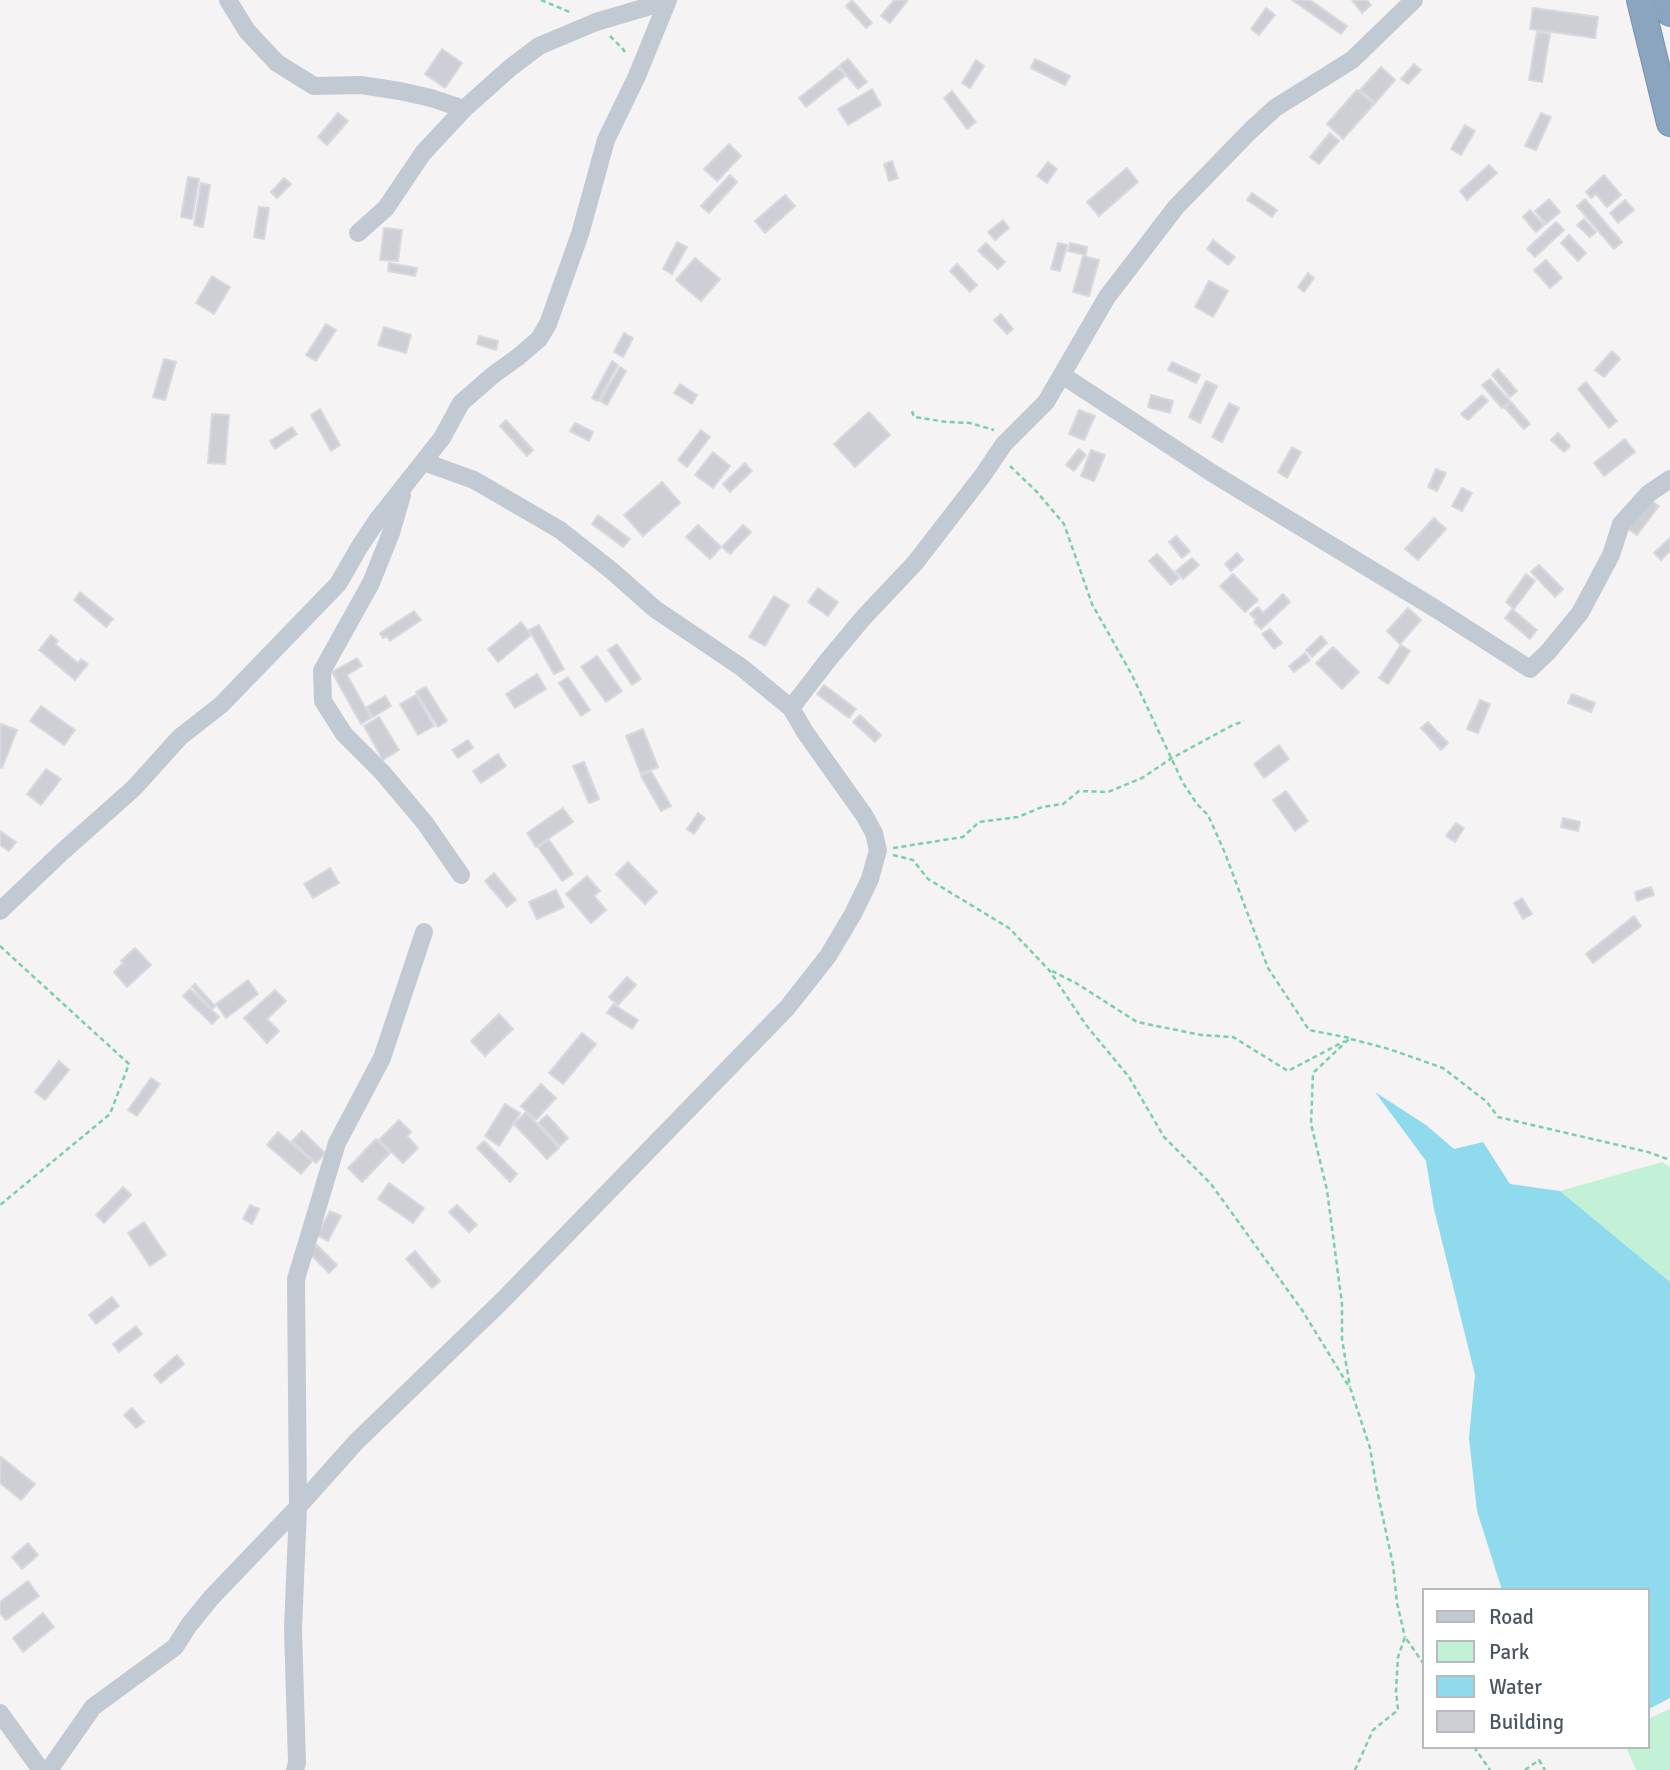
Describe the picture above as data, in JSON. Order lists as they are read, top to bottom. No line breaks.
{"legend":["Road","Park","Water","Building"]}
